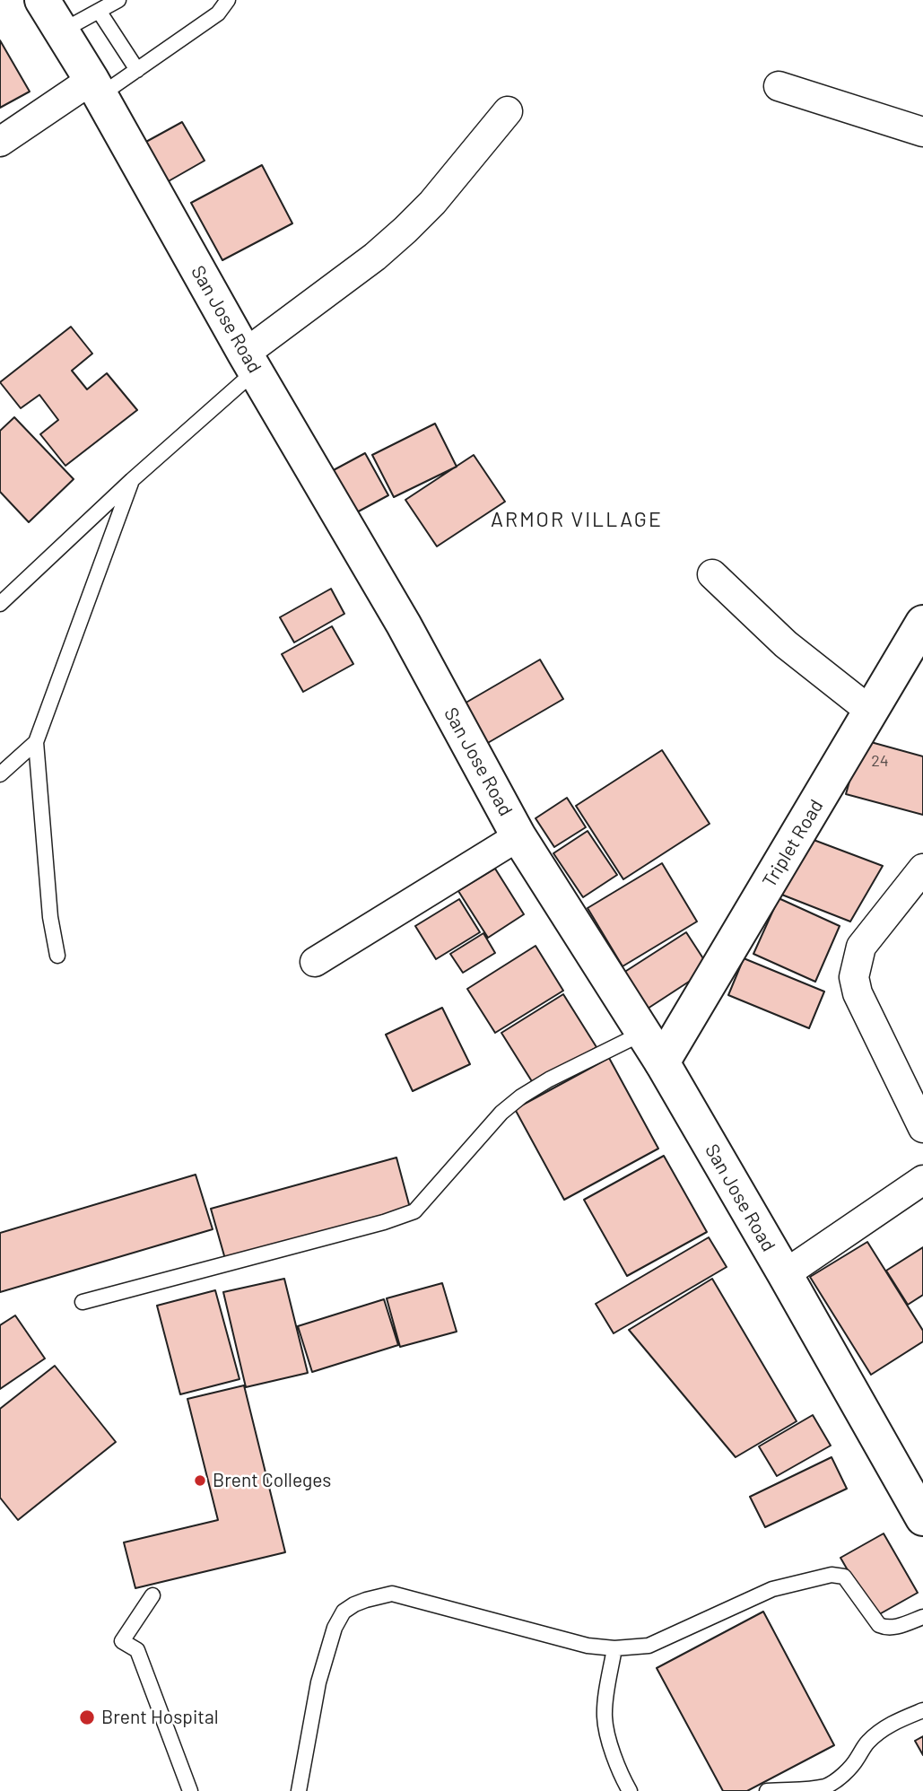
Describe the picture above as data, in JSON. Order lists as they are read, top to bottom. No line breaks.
{"streets":{"main road":["San Jose Road","Triplet Road"]},"crossings":[["San Jose Road","Triplet Road"]],"districts":["ARMOR VILLAGE"],"places":["Brent Colleges","Brent Hospital"],"house_numbers":["24"]}
